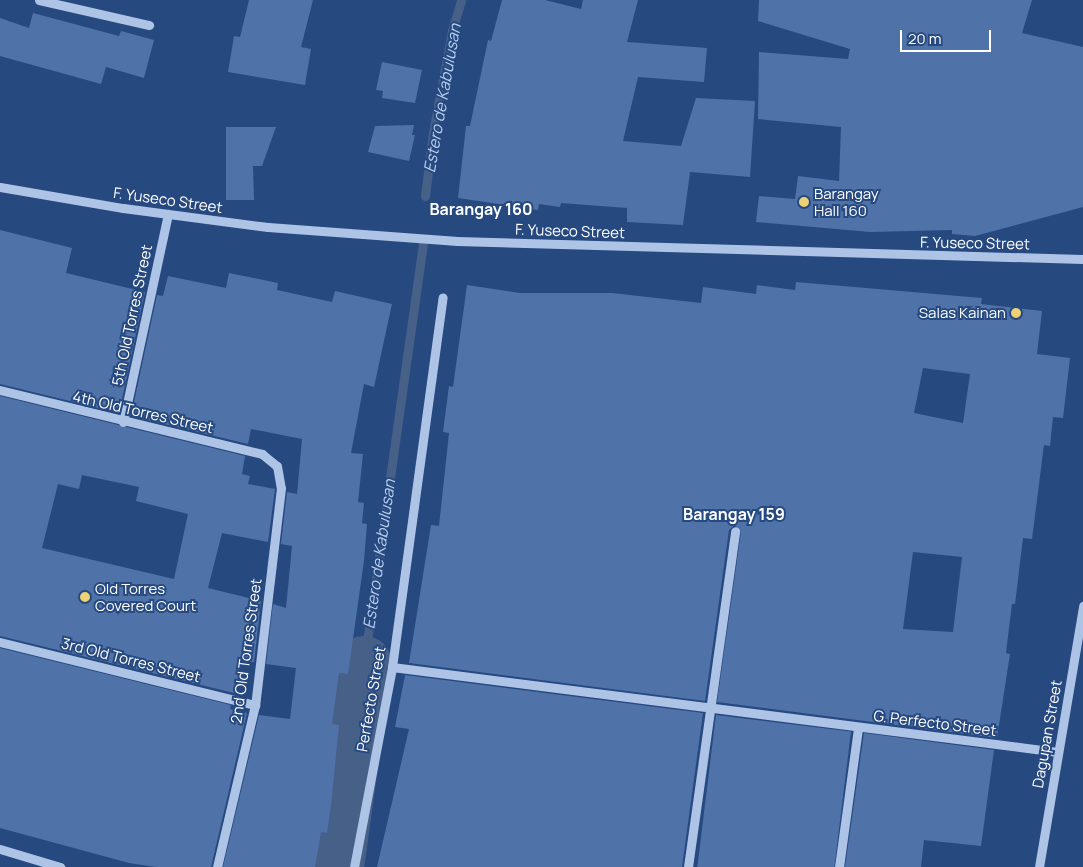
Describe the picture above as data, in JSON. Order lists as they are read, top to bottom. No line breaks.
{"streets":{"street":["F. Yuseco Street","5th Old Torres Street","4th Old Torres Street","2nd Old Torres Street","3rd Old Torres Street","Perfecto Street","G. Perfecto Street","Dagupan Street"]},"crossings":[["F. Yuseco Street","5th Old Torres Street"],["5th Old Torres Street","4th Old Torres Street"],["4th Old Torres Street","2nd Old Torres Street"],["2nd Old Torres Street","3rd Old Torres Street"],["G. Perfecto Street","Dagupan Street"]],"districts":["Barangay 160","Barangay 159"],"water":["Estero de Kabulusan"],"places":["Barangay Hall 160","Salas Kainan","Old Torres Covered Court"],"scale_bar":"20 m"}
